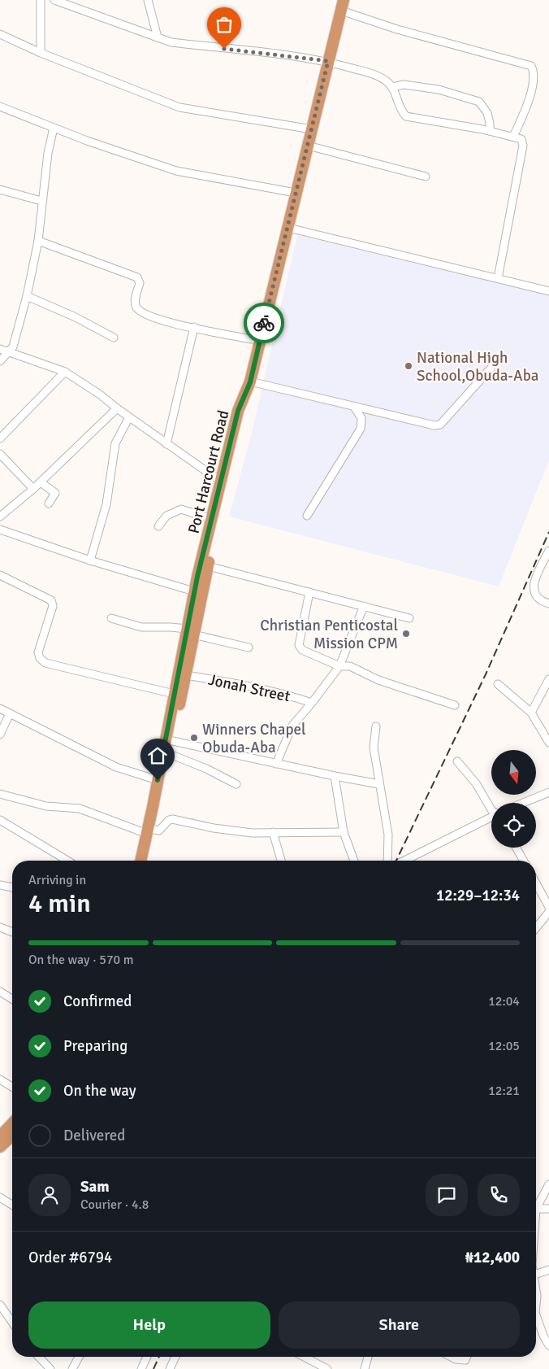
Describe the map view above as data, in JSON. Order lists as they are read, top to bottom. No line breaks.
{"streets":{"highway":["Port Harcourt Road"],"street":["Jonah Street"]},"crossings":[["Port Harcourt Road","Jonah Street"]],"places":["National High School,Obuda-Aba","Christian Penticostal Mission CPM","Winners Chapel Obuda-Aba"],"north":"bottom","page":{"heading":["4 min","Arriving in","12:29–12:34"],"panel":["Sam","Courier · 4.8","Order #6794","₦12,400"],"bar":"On the way · 570 m","list":[["Confirmed","12:04"],["Preparing","12:05"],["On the way","12:21"],"Delivered"],"buttons":["Help","Share"]}}
